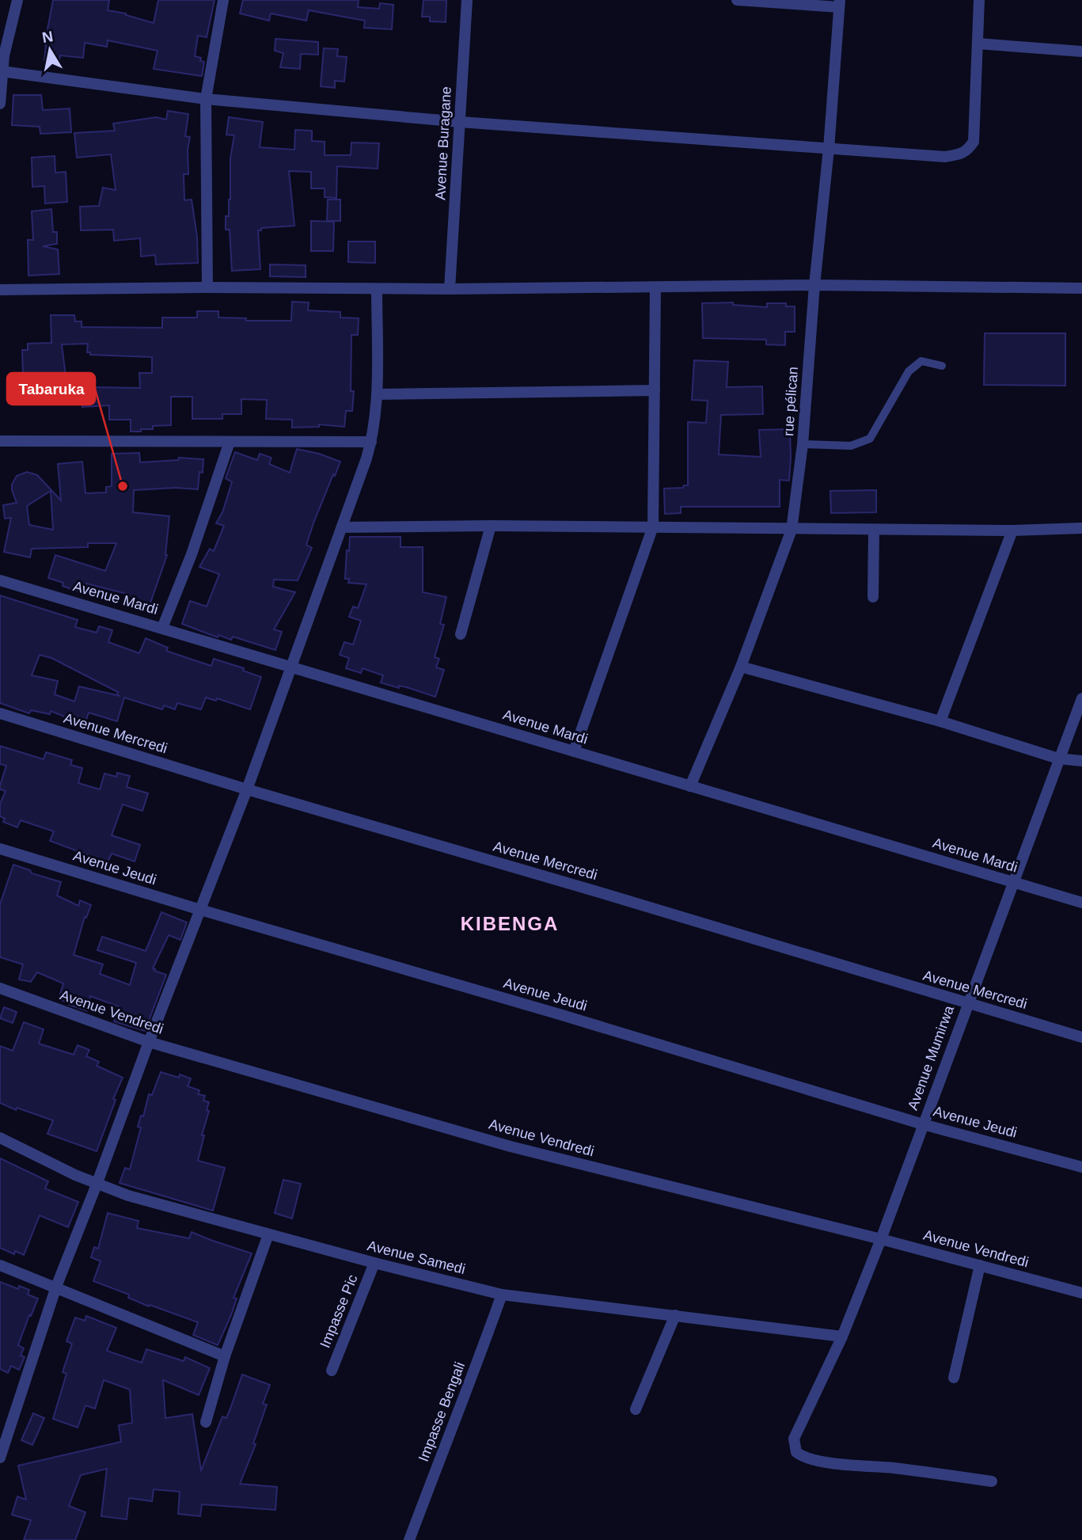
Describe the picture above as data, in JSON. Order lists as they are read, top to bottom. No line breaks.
{"streets":{"street":["Avenue Buragane","rue pélican","Avenue Mardi","Avenue Mercredi","Avenue Jeudi","Avenue Vendredi","Avenue Mumirwa","Avenue Samedi","Impasse Pic","Impasse Bengali"]},"crossings":[["rue pélican","Avenue Mardi"],["Avenue Mardi","Avenue Mumirwa"],["Avenue Mercredi","Avenue Mumirwa"],["Avenue Jeudi","Avenue Mumirwa"],["Avenue Vendredi","Avenue Mumirwa"],["Avenue Mumirwa","Avenue Samedi"],["Avenue Samedi","Impasse Pic"],["Avenue Samedi","Impasse Bengali"]],"districts":["KIBENGA"],"places":["Tabaruka"],"north":"top"}
